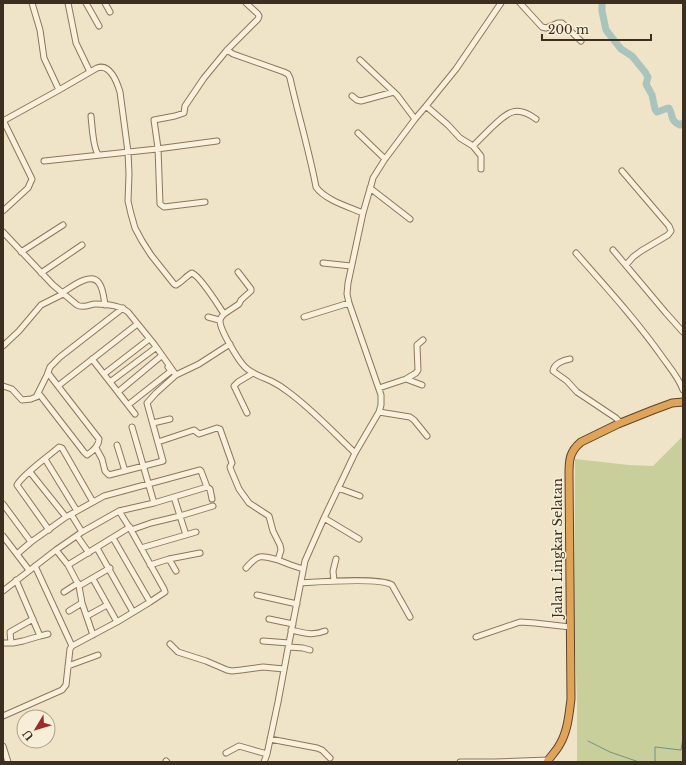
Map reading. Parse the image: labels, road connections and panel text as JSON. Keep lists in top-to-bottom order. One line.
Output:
{"streets":{"highway":["Jalan Lingkar Selatan"]},"scale_bar":"200 m","north":"bottom left"}
